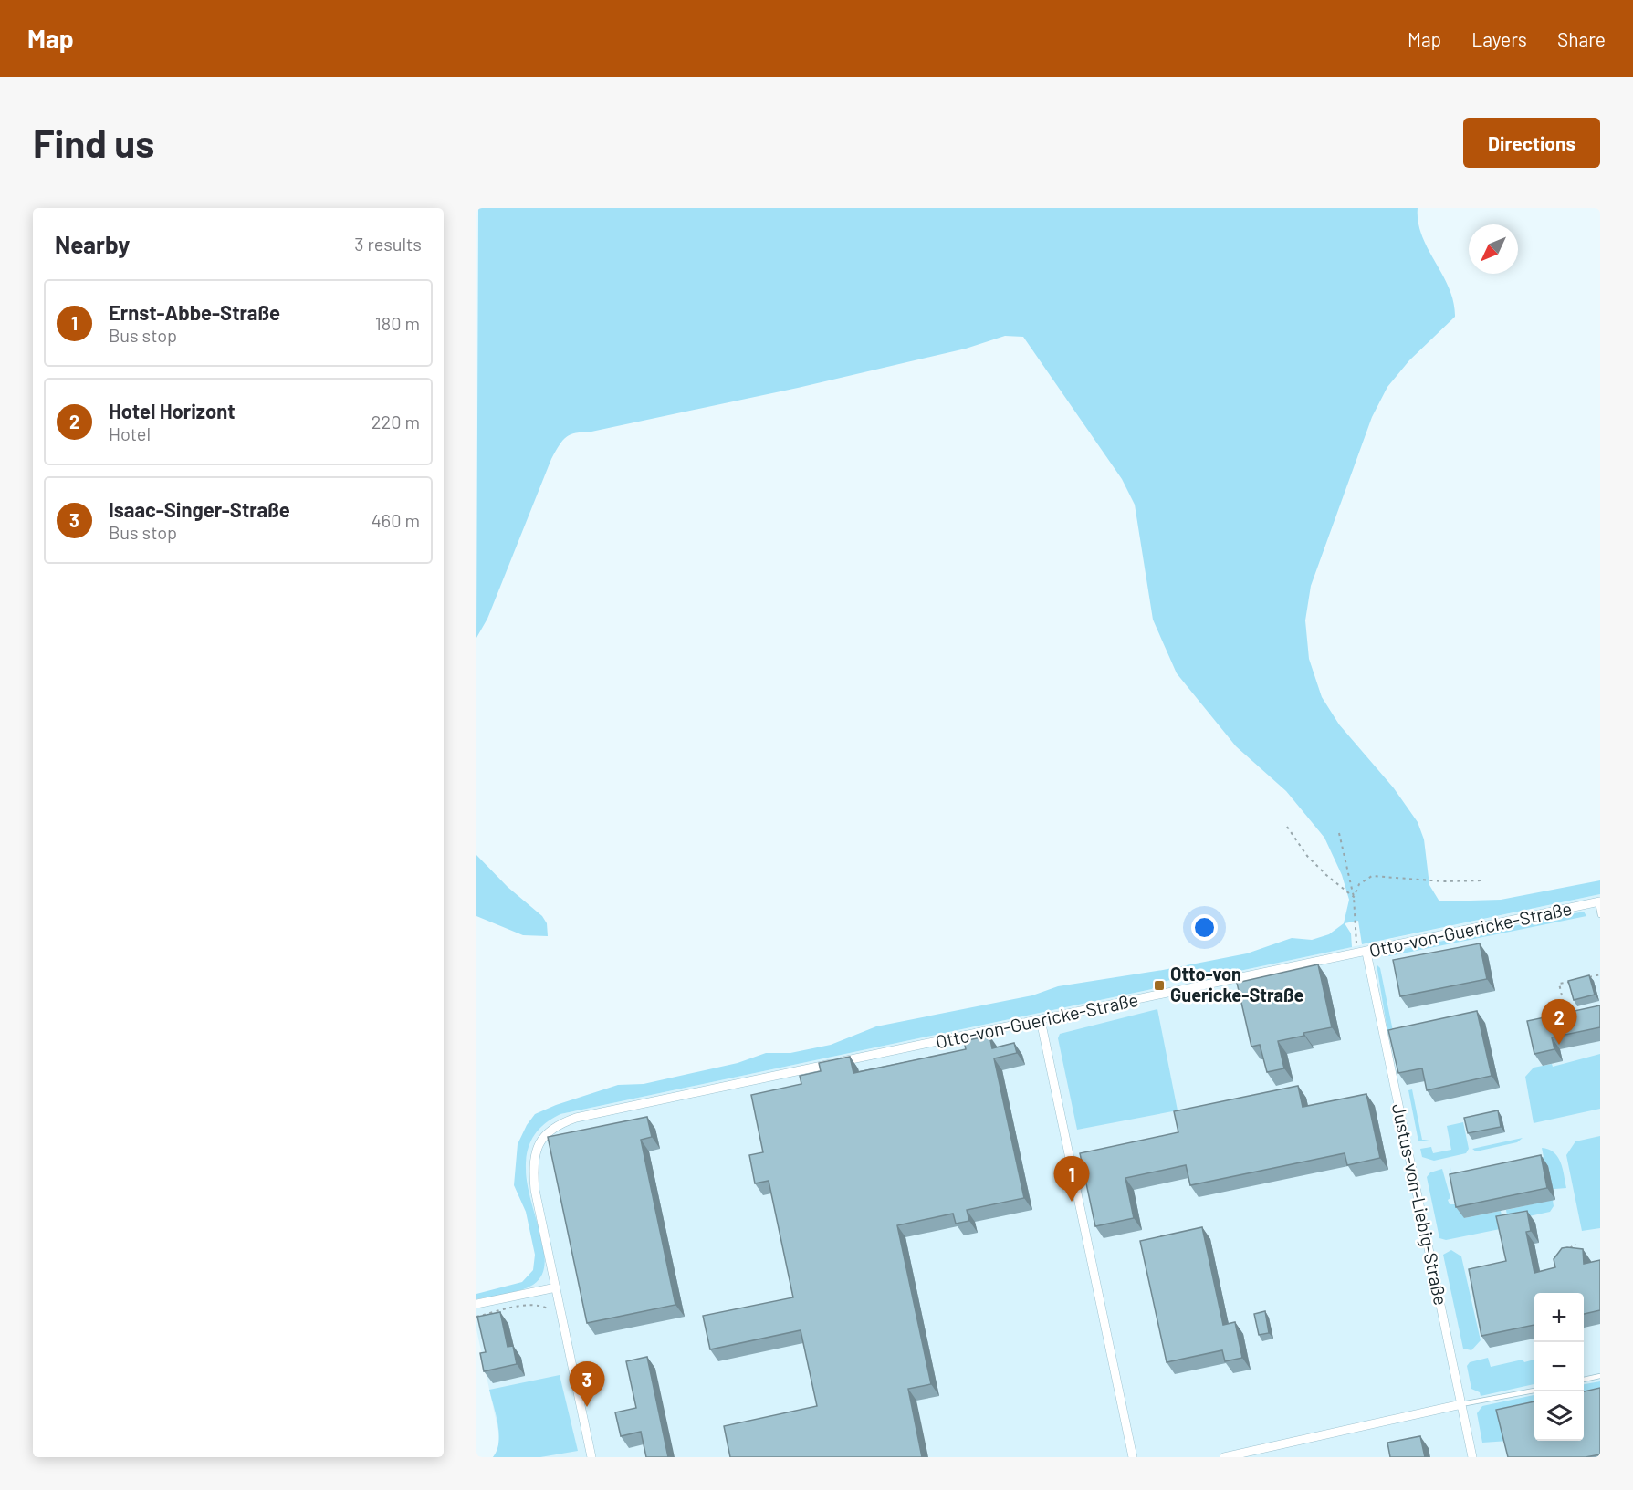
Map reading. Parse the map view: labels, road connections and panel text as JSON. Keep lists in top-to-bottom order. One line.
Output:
{"streets":{"street":["Otto-von-Guericke-Straße","Justus-von-Liebig-Straße"]},"crossings":[["Otto-von-Guericke-Straße","Justus-von-Liebig-Straße"]],"places":{"transit":["Otto-von Guericke-Straße"]},"north":"bottom left","page":{"header":"Map","nav":["Map","Layers","Share"],"buttons":"Directions","title":"Find us","heading":["Nearby","3 results"],"list":[{"mark":"1","name":"Ernst-Abbe-Straße","note":"Bus stop","value":"180 m"},{"mark":"2","name":"Hotel Horizont","note":"Hotel","value":"220 m"},{"mark":"3","name":"Isaac-Singer-Straße","note":"Bus stop","value":"460 m"}],"pins":["2","1","3"],"map_buttons":["+","−"]}}
